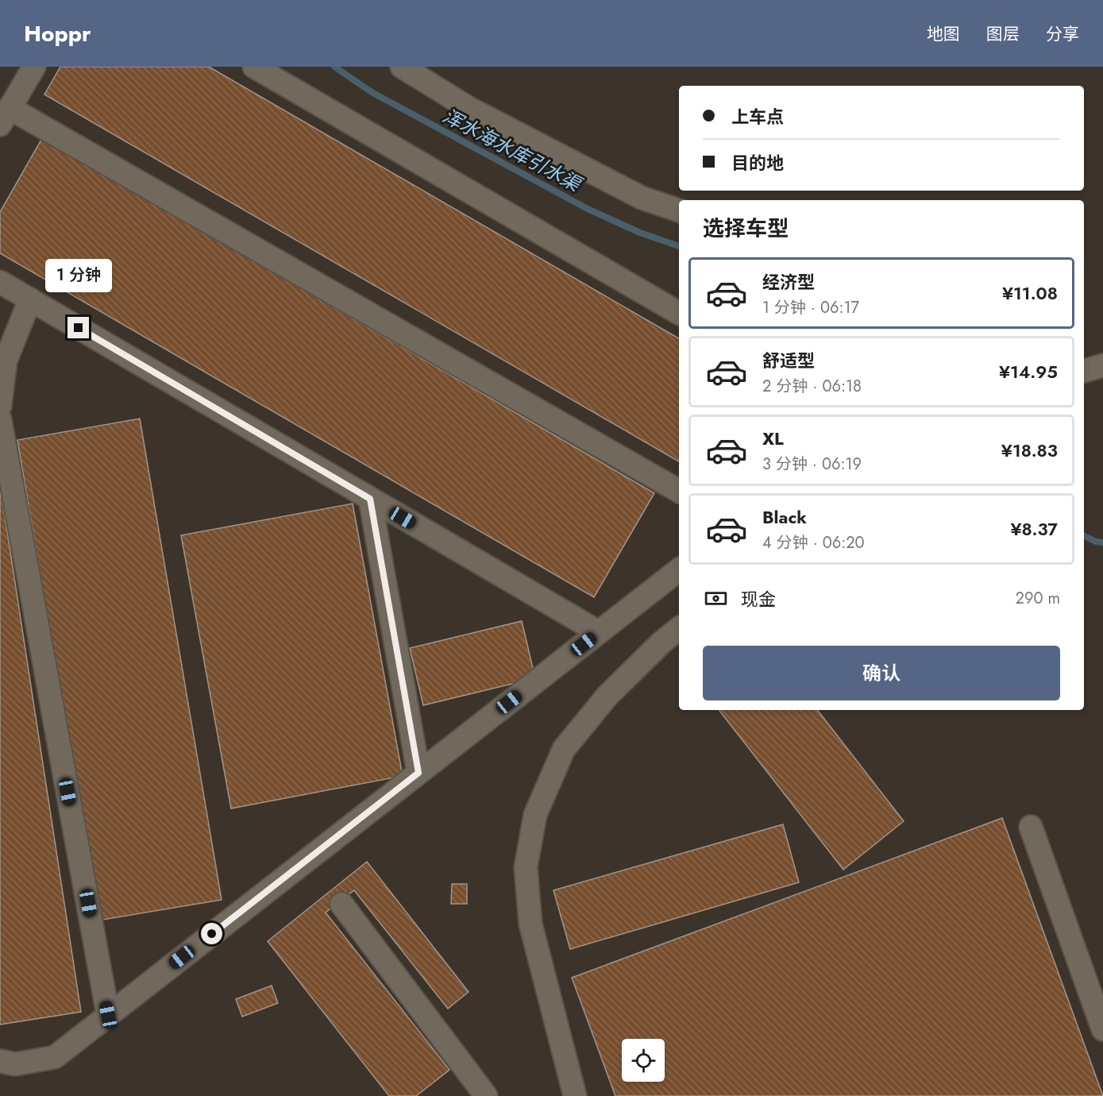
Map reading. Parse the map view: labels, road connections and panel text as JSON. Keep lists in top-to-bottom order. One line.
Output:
{"water":["浑水海水库引水渠"],"page":{"header":"Hoppr","nav":["地图","图层","分享"],"banner":["上车点","目的地"],"heading":"选择车型","list":[{"name":"经济型","note":"1 分钟 · 06:17","value":"¥11.08"},{"name":"舒适型","note":"2 分钟 · 06:18","value":"¥14.95"},{"name":"XL","note":"3 分钟 · 06:19","value":"¥18.83"},{"name":"Black","note":"4 分钟 · 06:20","value":"¥8.37"}],"bubble":"1 分钟","pay":["现金","290 m"],"buttons":"确认"}}
